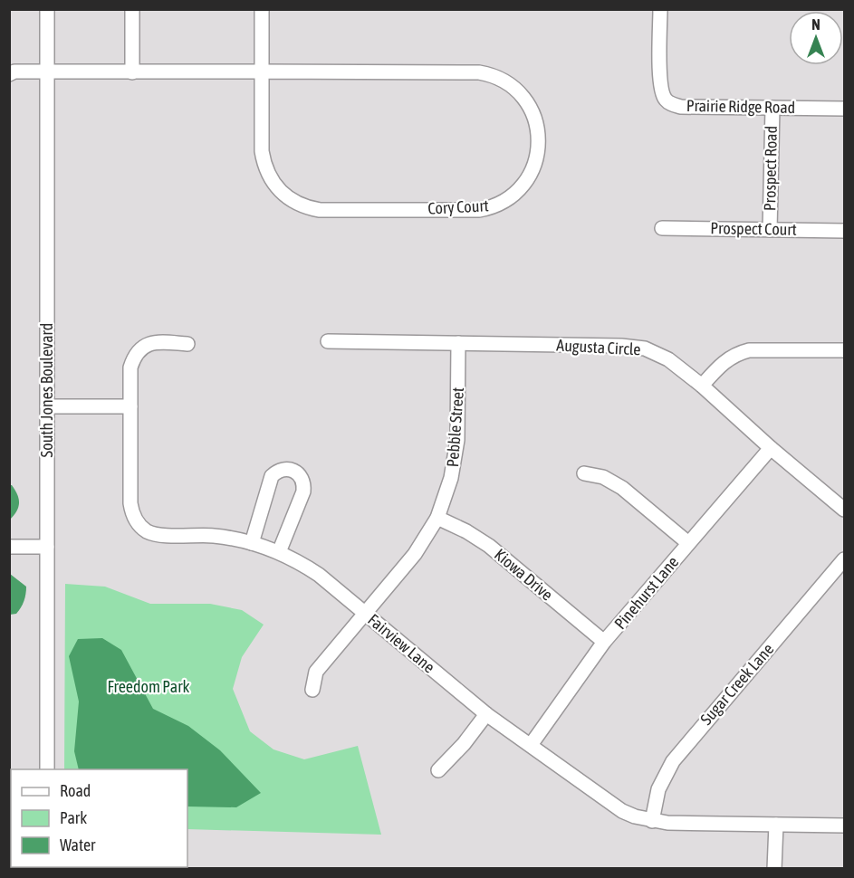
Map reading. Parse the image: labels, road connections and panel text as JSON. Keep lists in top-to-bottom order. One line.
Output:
{"streets":{"street":["Prairie Ridge Road","Prospect Road","Cory Court","Prospect Court","Augusta Circle","South Jones Boulevard","Pebble Street","Kiowa Drive","Pinehurst Lane","Fairview Lane","Sugar Creek Lane"]},"crossings":[["Prairie Ridge Road","Prospect Road"],["Prospect Road","Prospect Court"],["Cory Court","South Jones Boulevard"],["Augusta Circle","Pebble Street"],["Augusta Circle","Pinehurst Lane"],["Pebble Street","Kiowa Drive"],["Pebble Street","Fairview Lane"],["Kiowa Drive","Pinehurst Lane"],["Pinehurst Lane","Fairview Lane"],["Fairview Lane","Sugar Creek Lane"]],"parks":["Freedom Park"],"legend":["Road","Park","Water"],"north":"top"}
